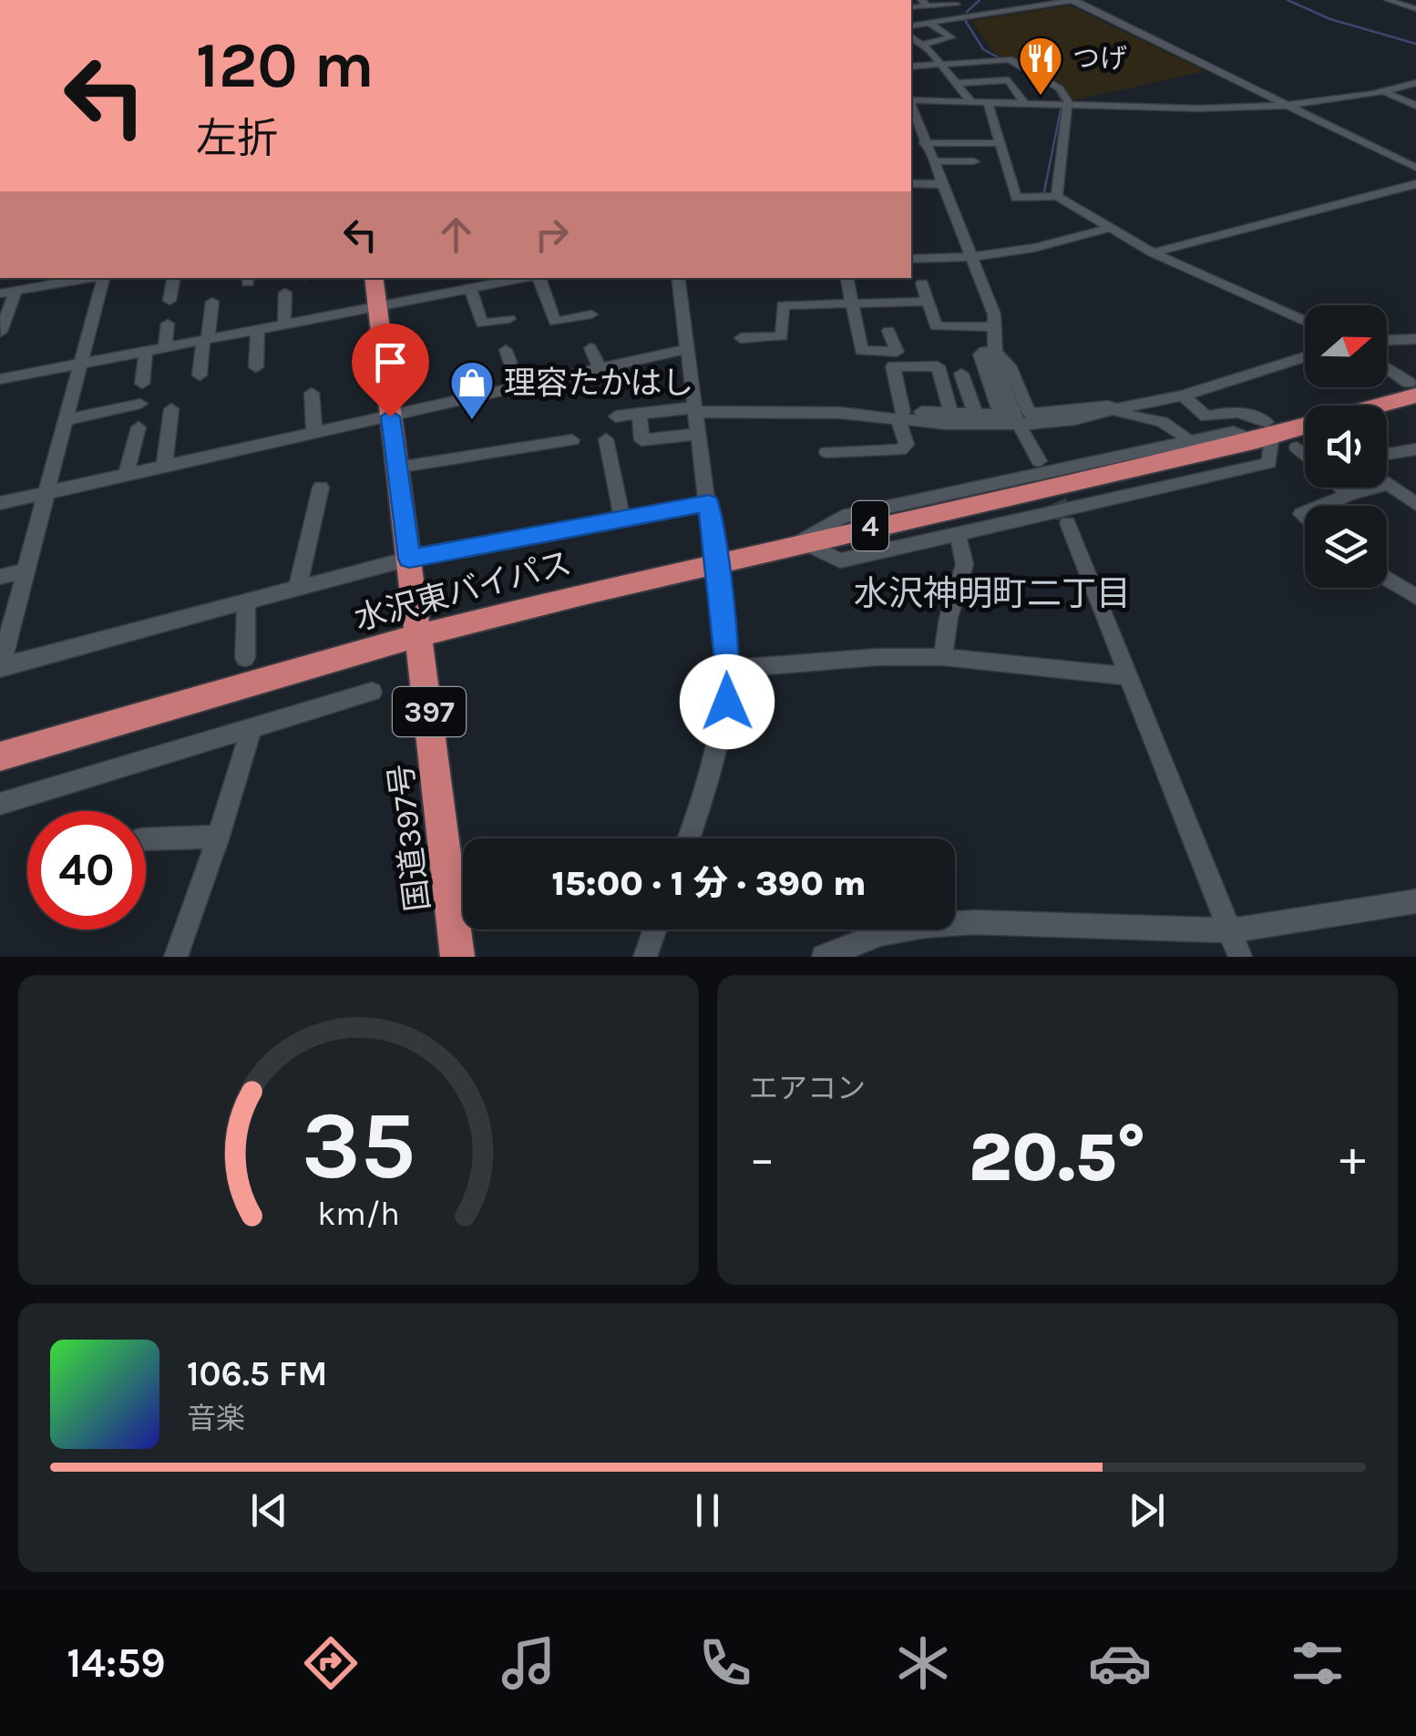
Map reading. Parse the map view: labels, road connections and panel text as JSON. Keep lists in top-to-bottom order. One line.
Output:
{"streets":{"highway":["4","水沢東バイパス","397","国道397号"]},"crossings":[["水沢東バイパス","国道397号"]],"districts":["水沢神明町二丁目"],"places":{"restaurant":["つげ"],"shop":["理容たかはし"]},"north":"right","page":{"turn":["120 m","左折"],"limit":"40","trip":"15:00 · 1 分 · 390 m","tile":"エアコン","heat":["−","20.5°","+"],"song":["106.5 FM","音楽"],"tabs":"14:59","gauge":["35","km/h"]}}
